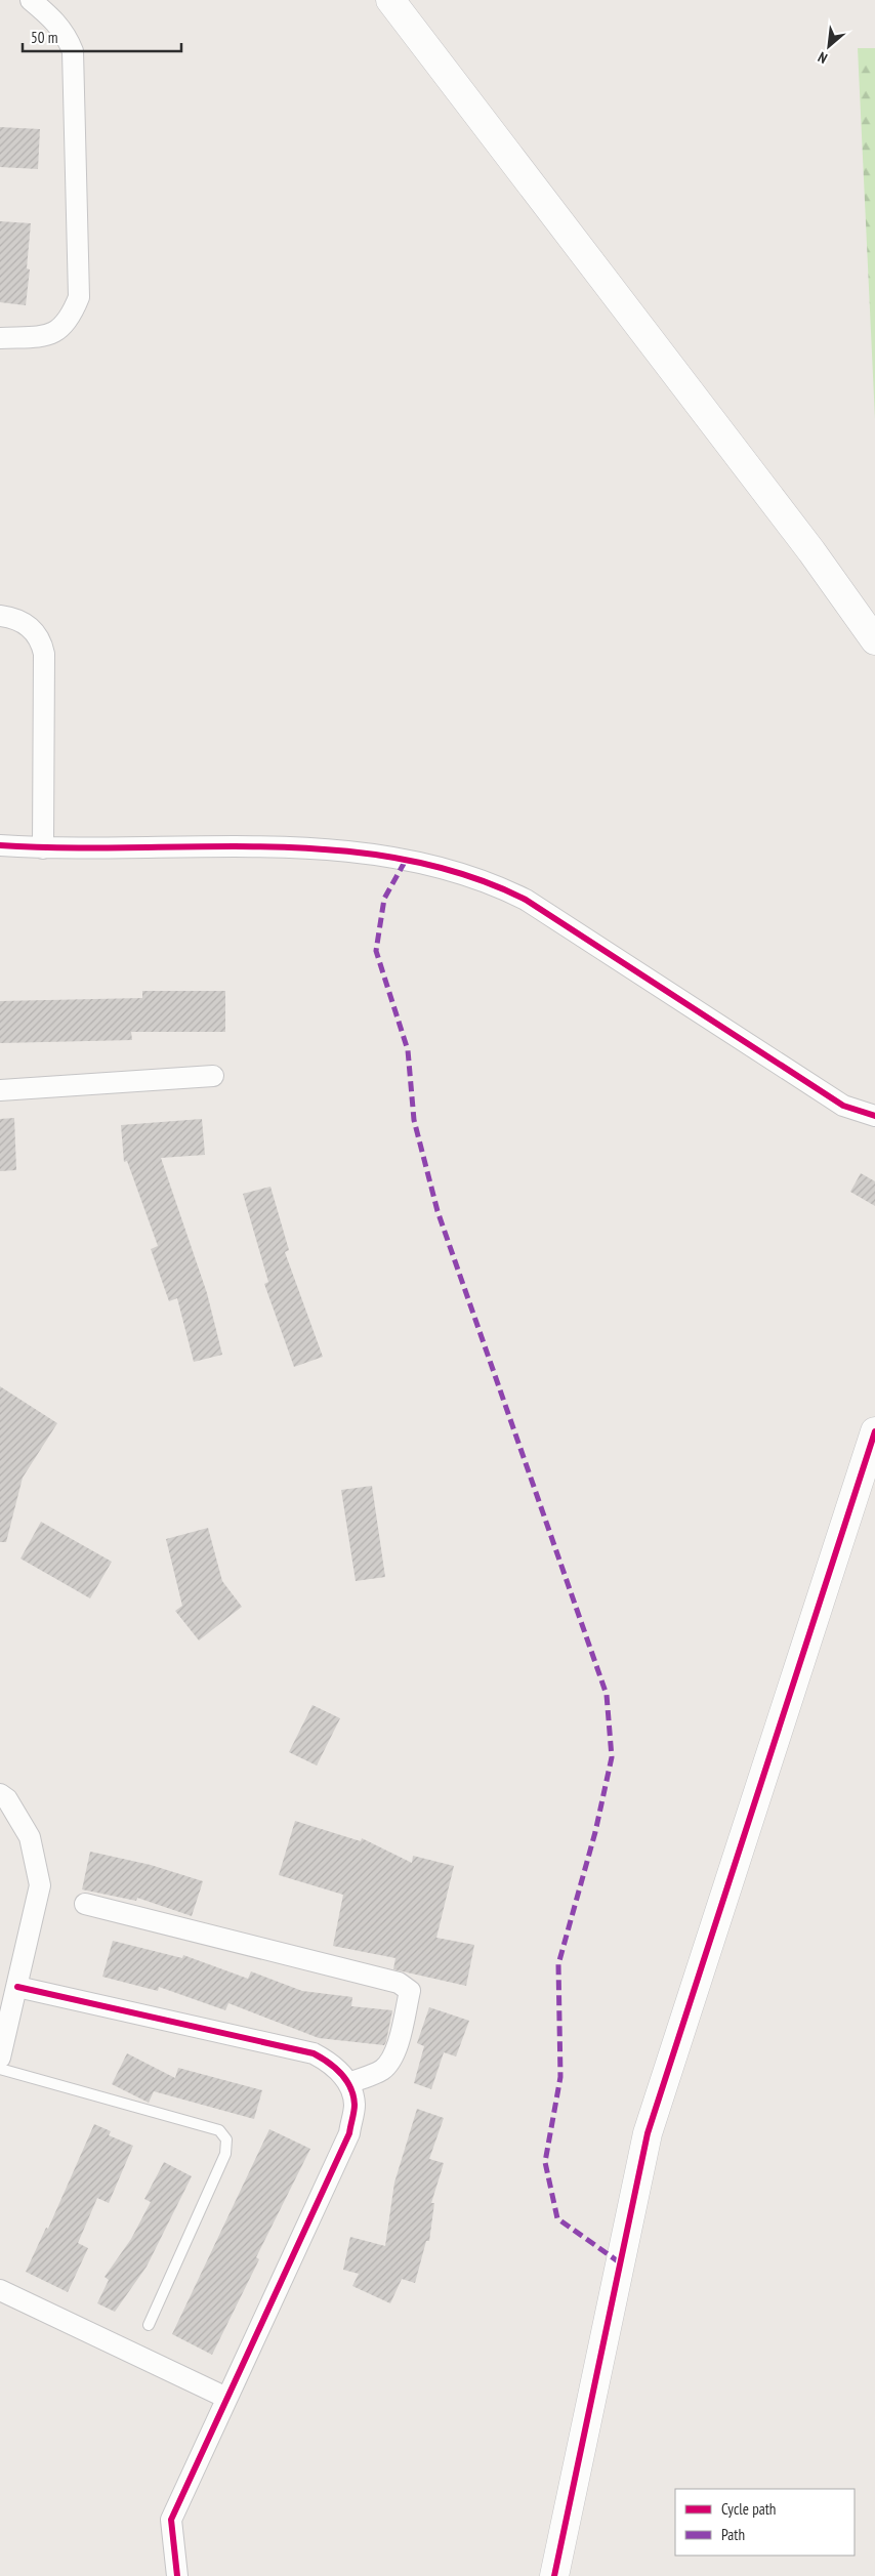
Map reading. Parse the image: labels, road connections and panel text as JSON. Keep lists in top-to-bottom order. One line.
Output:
{"legend":["Cycle path","Path"],"scale_bar":"50 m","north":"bottom left"}
